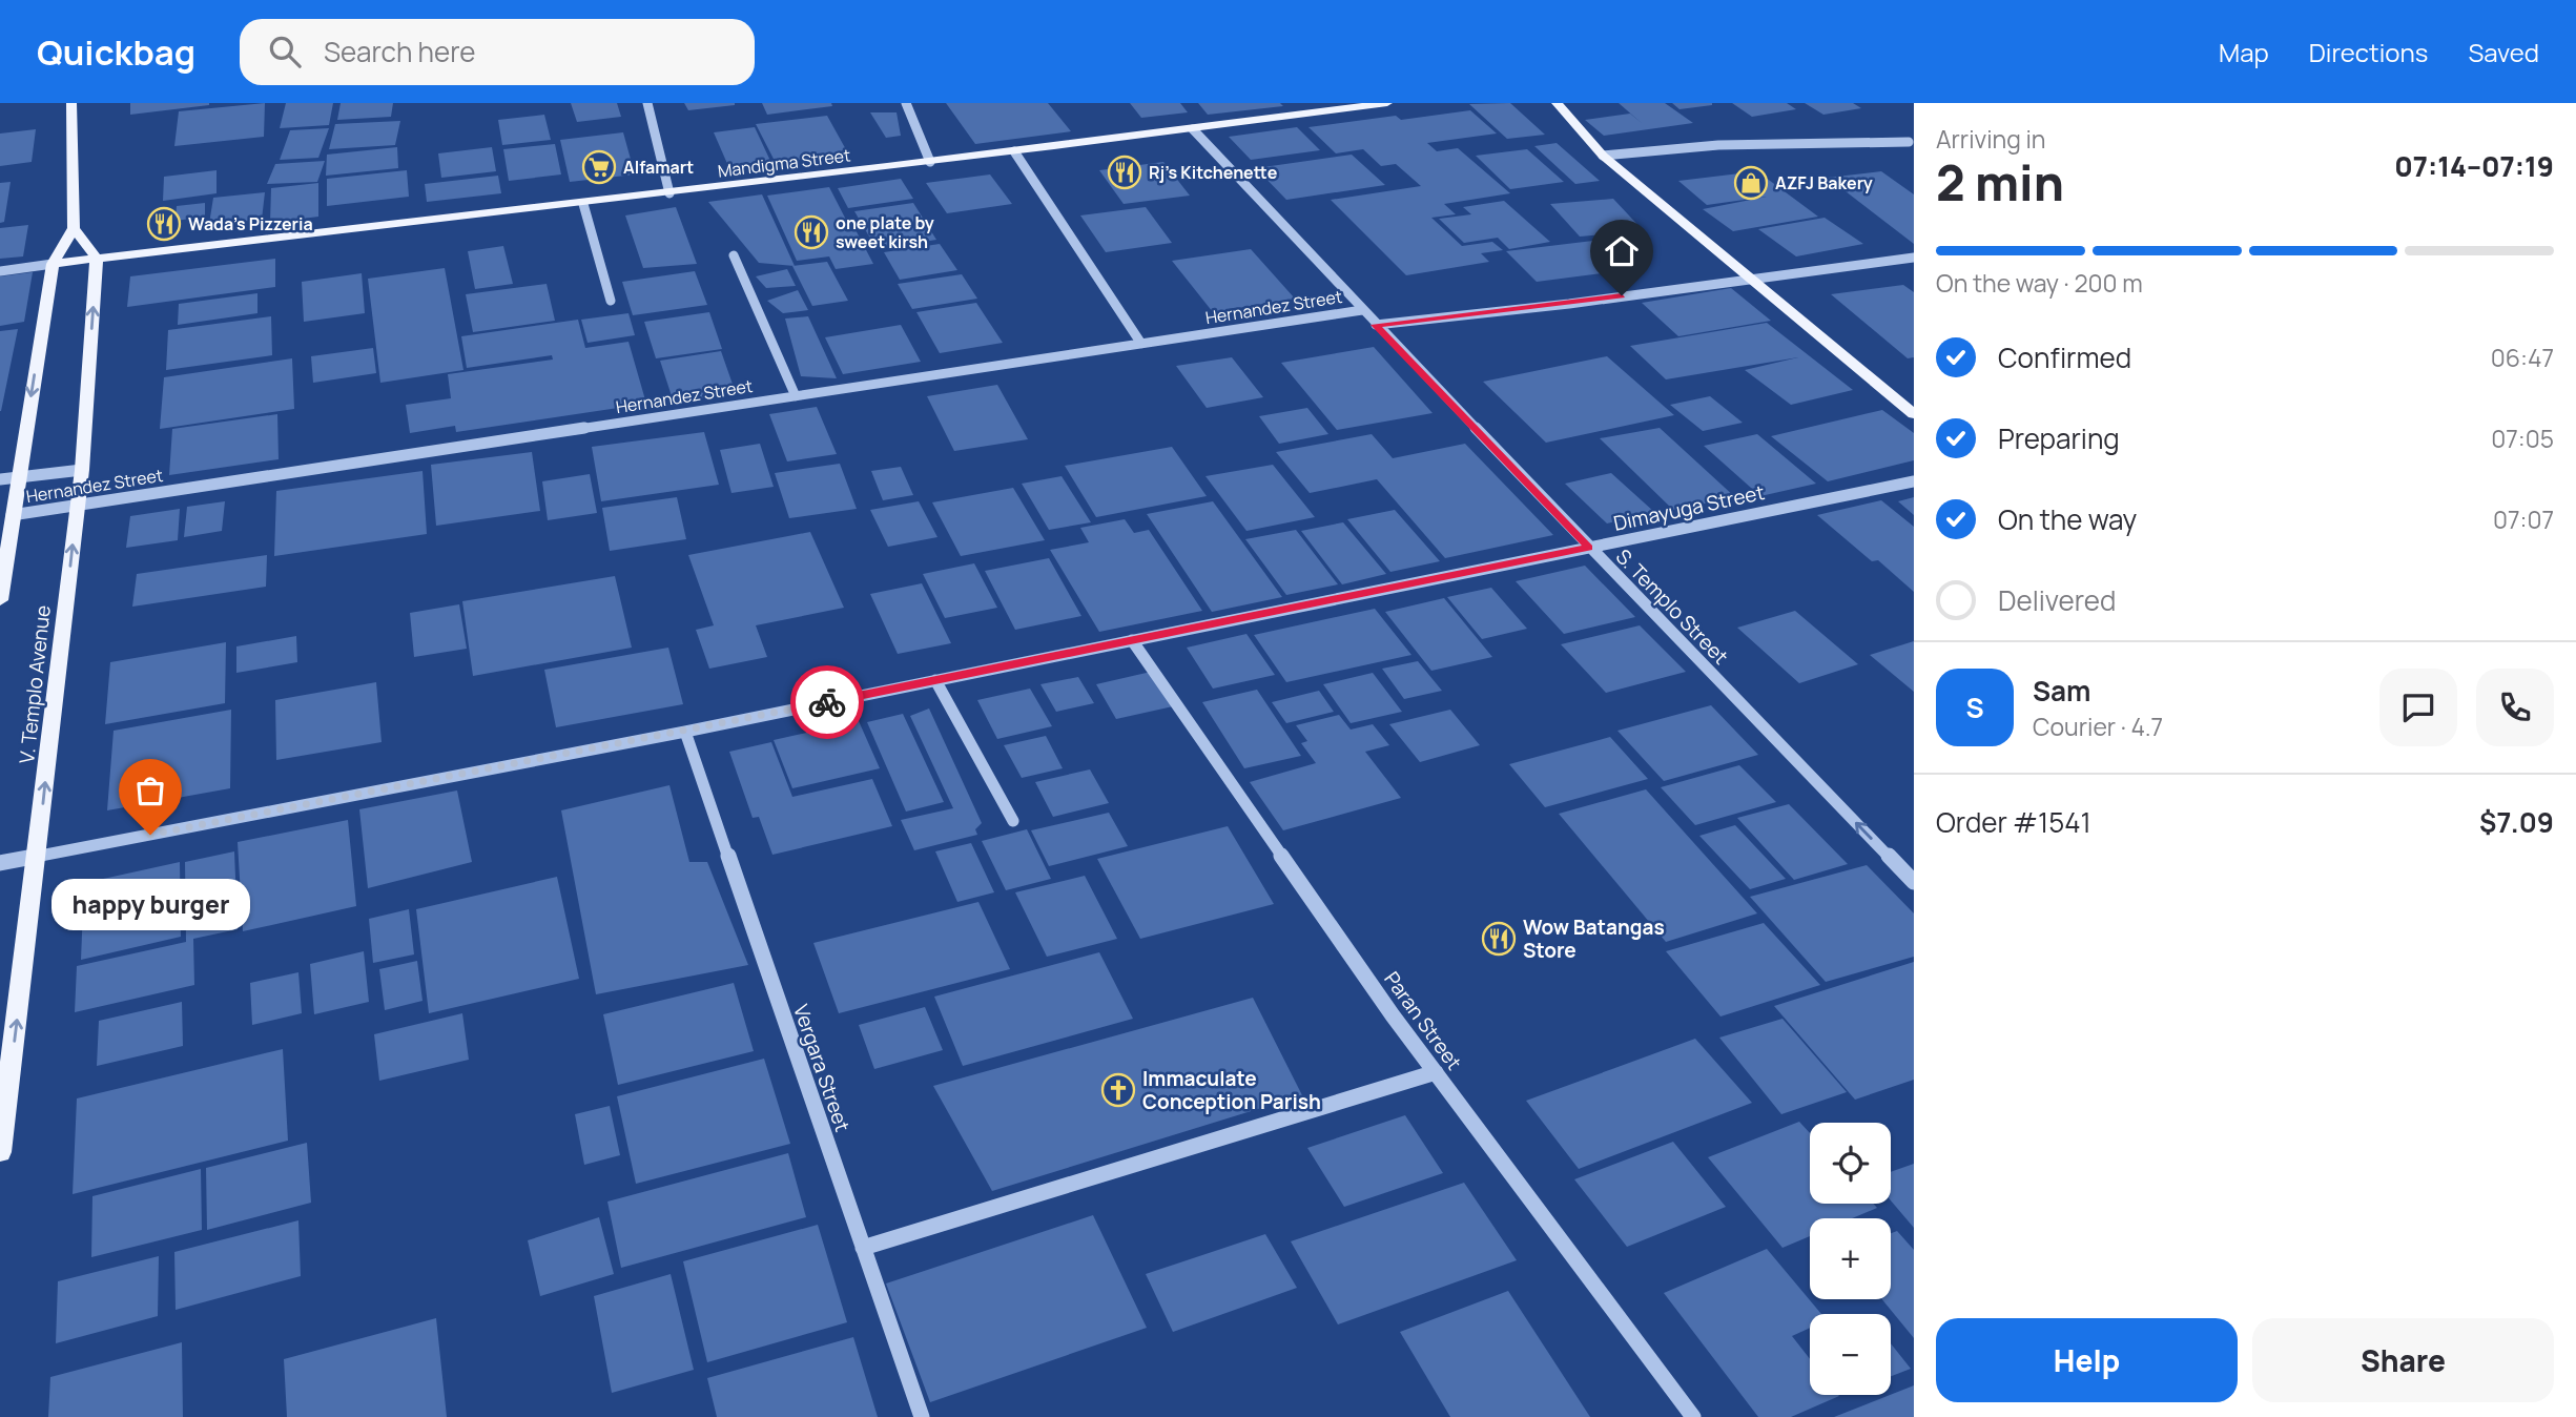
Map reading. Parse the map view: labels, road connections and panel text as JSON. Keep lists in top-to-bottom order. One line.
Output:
{"streets":{"main road":["Mandigma Street","V. Templo Avenue"],"street":["Hernandez Street","Dimayuga Street","S. Templo Street","Paran Street","Vergara Street"]},"crossings":[["Mandigma Street","S. Templo Street"],["Mandigma Street","V. Templo Avenue"],["Hernandez Street","S. Templo Street"],["Hernandez Street","V. Templo Avenue"],["Dimayuga Street","S. Templo Street"],["Dimayuga Street","V. Templo Avenue"],["Dimayuga Street","Paran Street"],["Dimayuga Street","Vergara Street"]],"one_way":["S. Templo Street"],"places":{"supermarket":["Alfamart"],"restaurant":["Rj's Kitchenette","Wada's Pizzeria","one plate by sweet kirsh","Wow Batangas Store"],"shop":["AZFJ Bakery"],"other":["happy burger"],"church":["Immaculate Conception Parish"]},"page":{"header":"Quickbag","search":"Search here","nav":["Map","Directions","Saved"],"heading":["2 min","Arriving in","07:14–07:19"],"panel":["Sam","Courier · 4.7","Order #1541","$7.09"],"bar":"On the way · 200 m","list":[["Confirmed","06:47"],["Preparing","07:05"],["On the way","07:07"],"Delivered"],"round":"S","bubble":"happy burger","map_buttons":["+","−"],"buttons":["Help","Share"]}}
